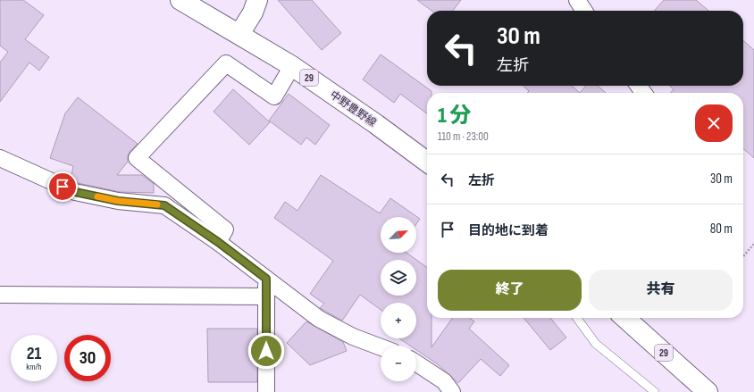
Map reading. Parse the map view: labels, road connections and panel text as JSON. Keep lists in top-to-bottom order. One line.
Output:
{"streets":{"main road":["29","中野豊野線"]},"north":"top right","page":{"turn":["30 m","左折"],"heading":["1 分","110 m · 23:00"],"list":[{"name":"左折","value":"30 m"},{"name":"目的地に到着","value":"80 m"}],"map_buttons":["+","−"],"buttons":["終了","共有"],"speed":"21 km/h","limit":"30"}}
